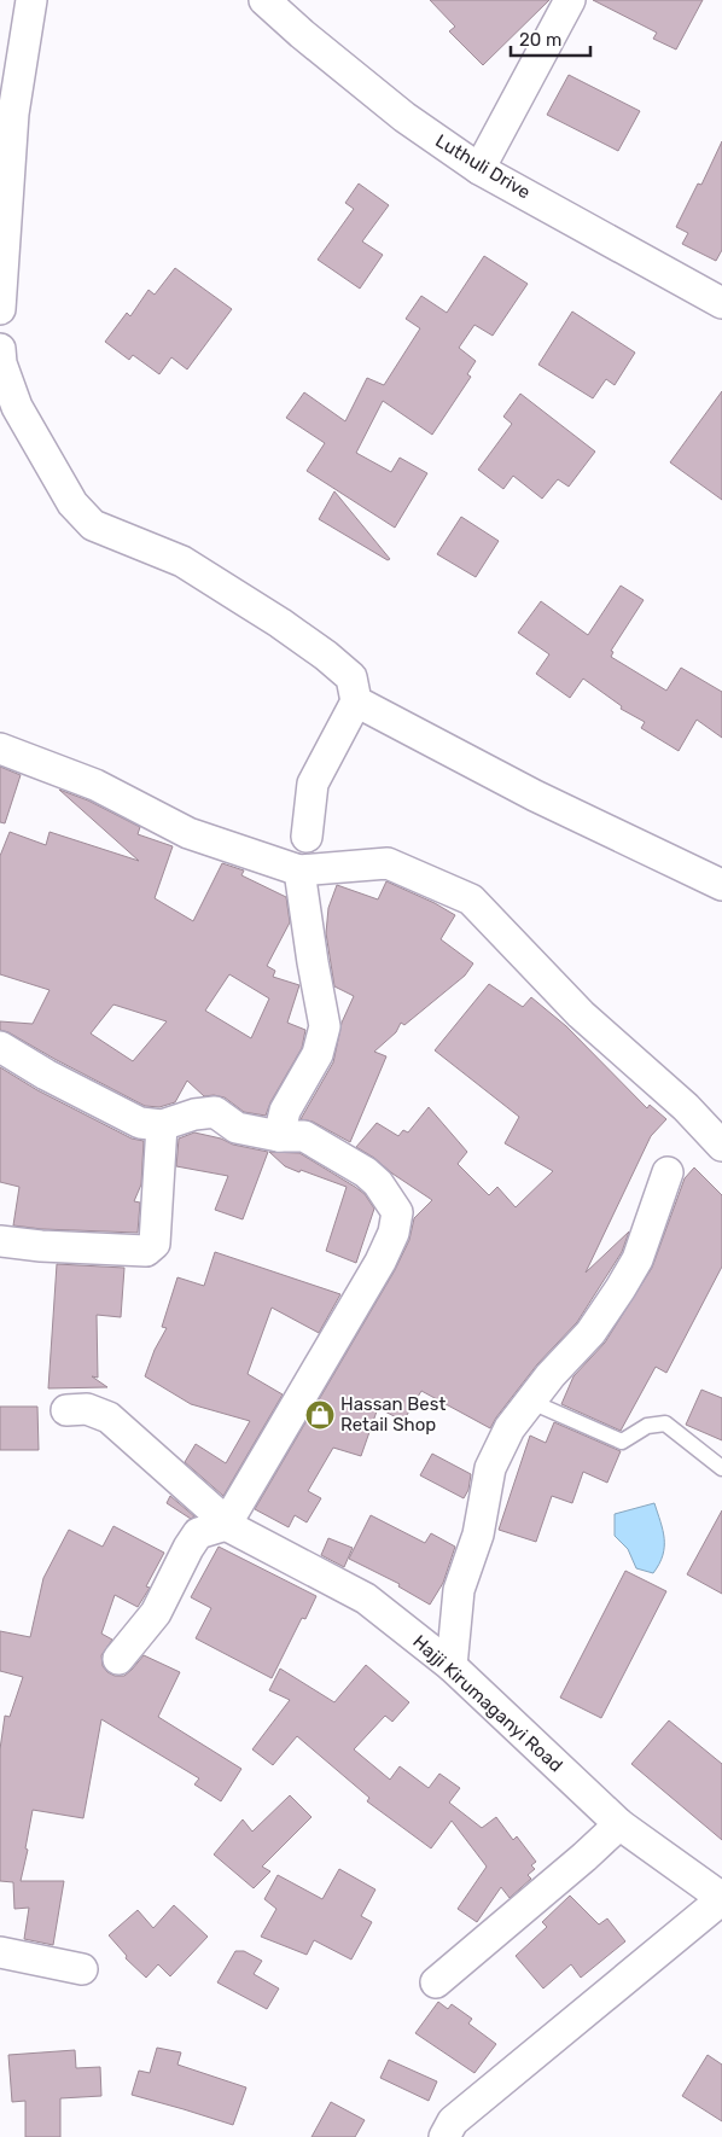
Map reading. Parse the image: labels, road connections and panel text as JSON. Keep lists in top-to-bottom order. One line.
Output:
{"streets":{"street":["Luthuli Drive","Hajji Kirumaganyi Road"]},"places":{"shop":["Hassan Best Retail Shop"]},"scale_bar":"20 m"}
